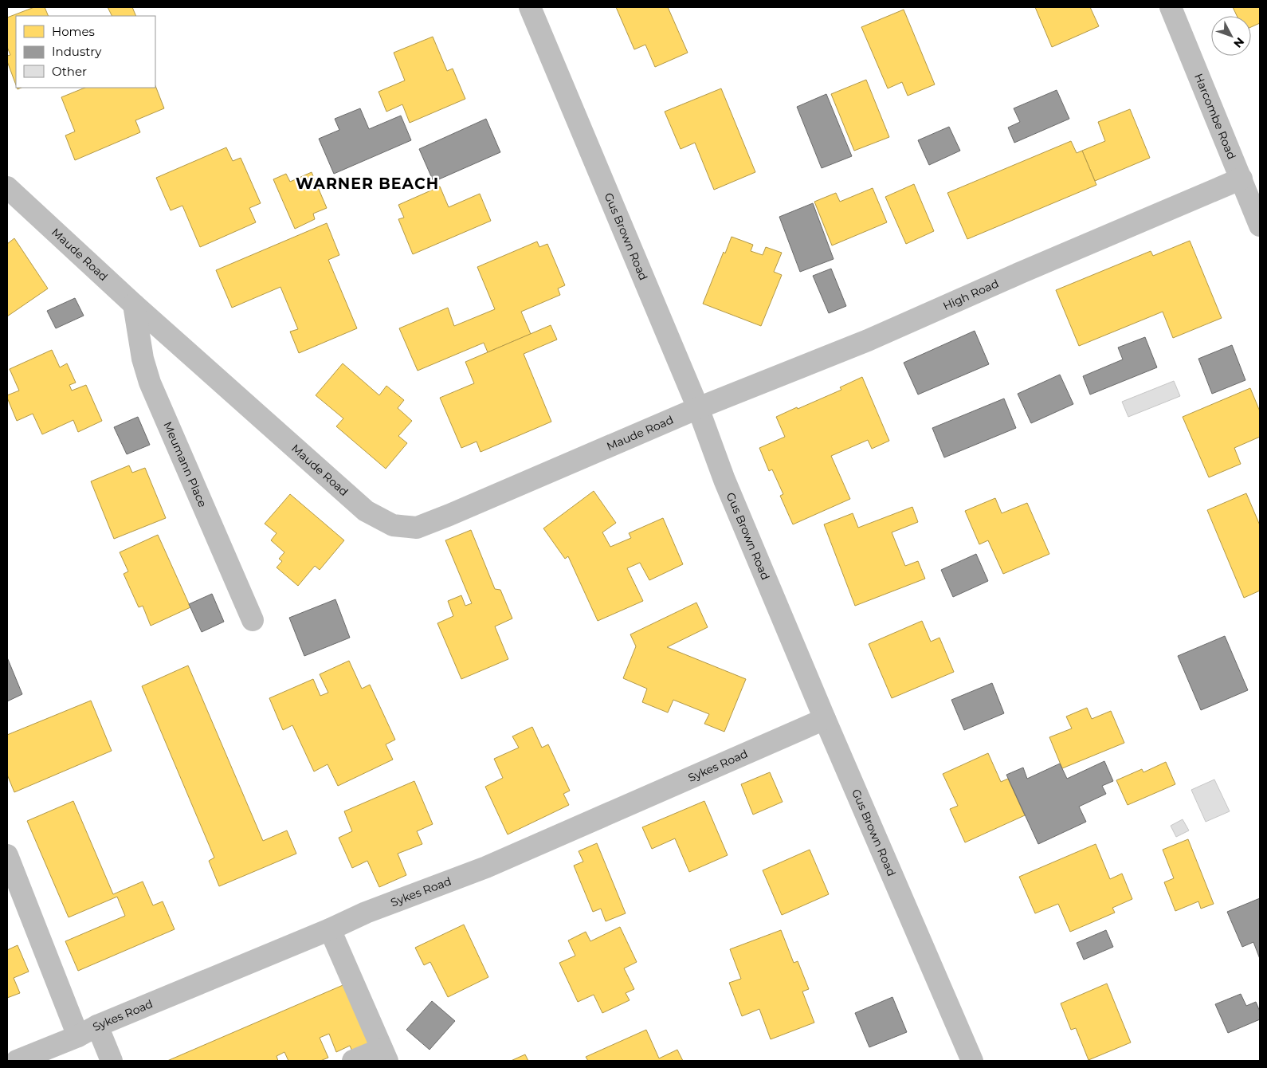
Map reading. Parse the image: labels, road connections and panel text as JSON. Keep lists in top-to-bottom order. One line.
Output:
{"streets":{"street":["Harcombe Road","Gus Brown Road","Maude Road","High Road","Meumann Place","Sykes Road"]},"crossings":[["Harcombe Road","High Road"],["Gus Brown Road","Maude Road"],["Gus Brown Road","High Road"],["Gus Brown Road","Sykes Road"],["Maude Road","High Road"],["Maude Road","Meumann Place"]],"districts":["WARNER BEACH"],"legend":["Homes","Industry","Other"],"north":"bottom right"}
